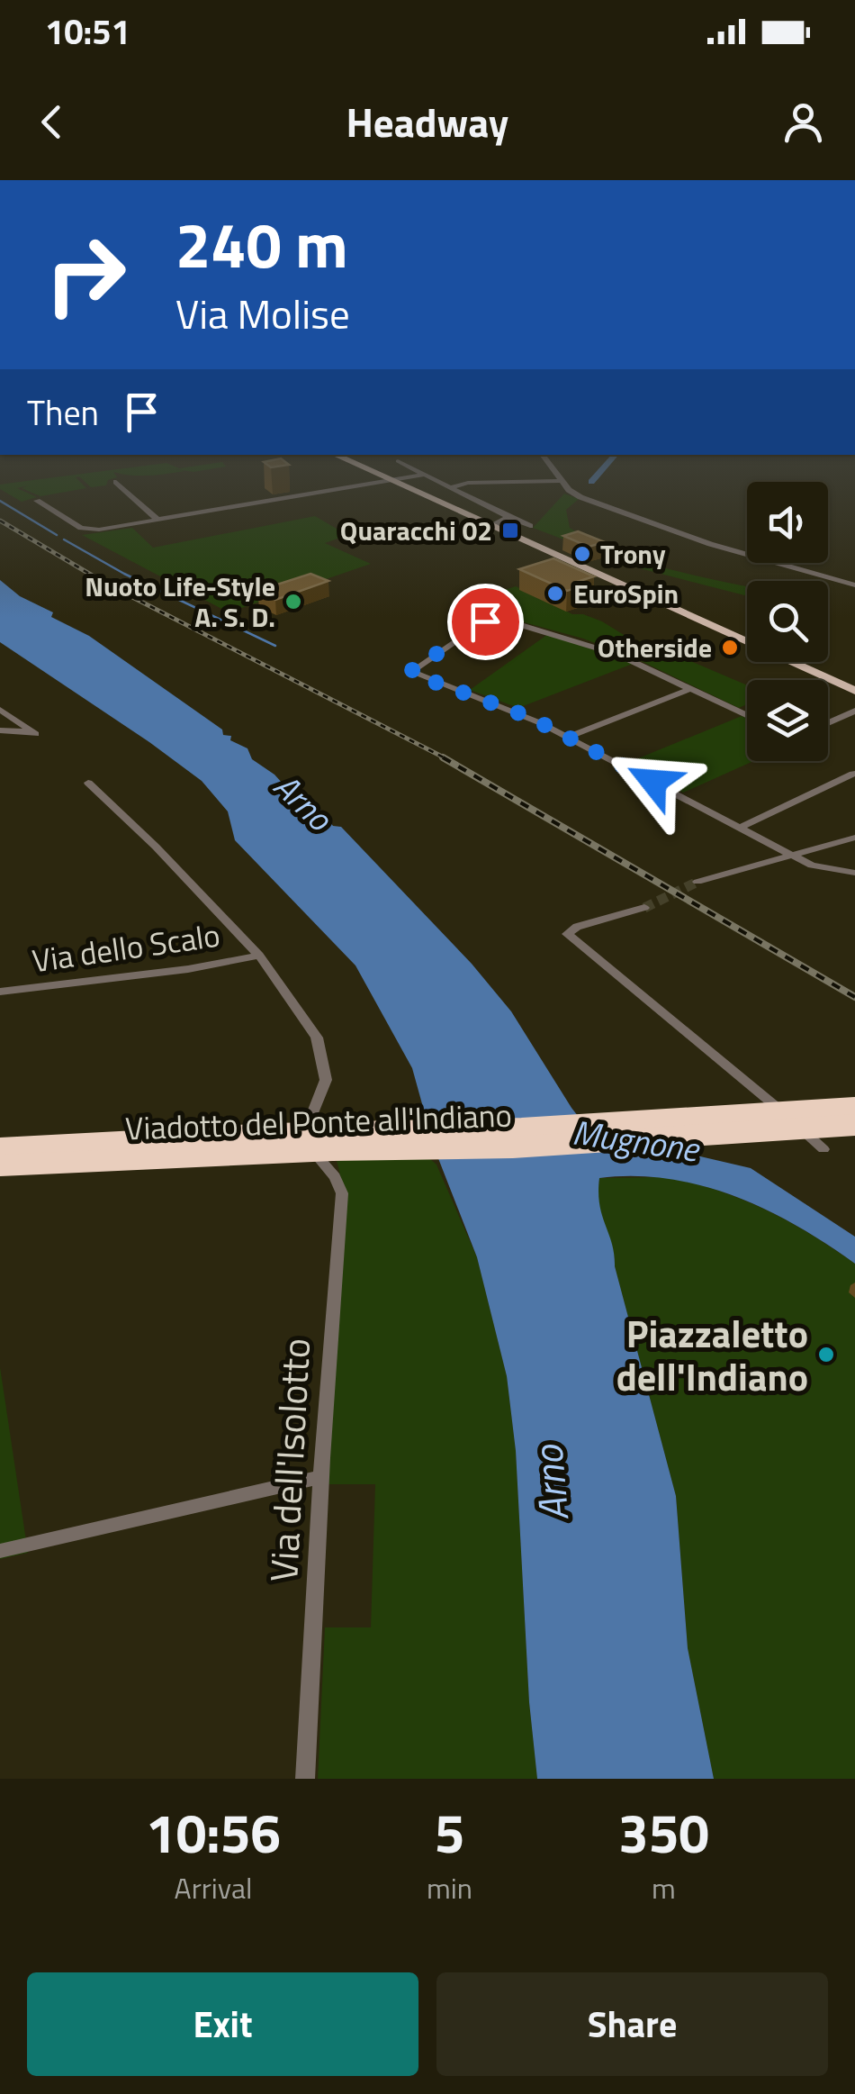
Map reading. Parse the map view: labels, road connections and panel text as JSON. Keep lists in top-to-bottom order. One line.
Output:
{"streets":{"highway":["Viadotto del Ponte all'Indiano"],"street":["Via dello Scalo","Via dell'Isolotto"]},"water":["Arno","Mugnone"],"places":{"transit":["Quaracchi 02"],"other":["Trony","EuroSpin","Nuoto Life-Style A. S. D.","Otherside","Piazzaletto dell'Indiano"]},"page":{"status":"10:51","header":"Headway","turn":["240 m","Via Molise"],"then":"Then","eta":["10:56","Arrival","5","min","350","m"],"buttons":["Exit","Share"]}}
